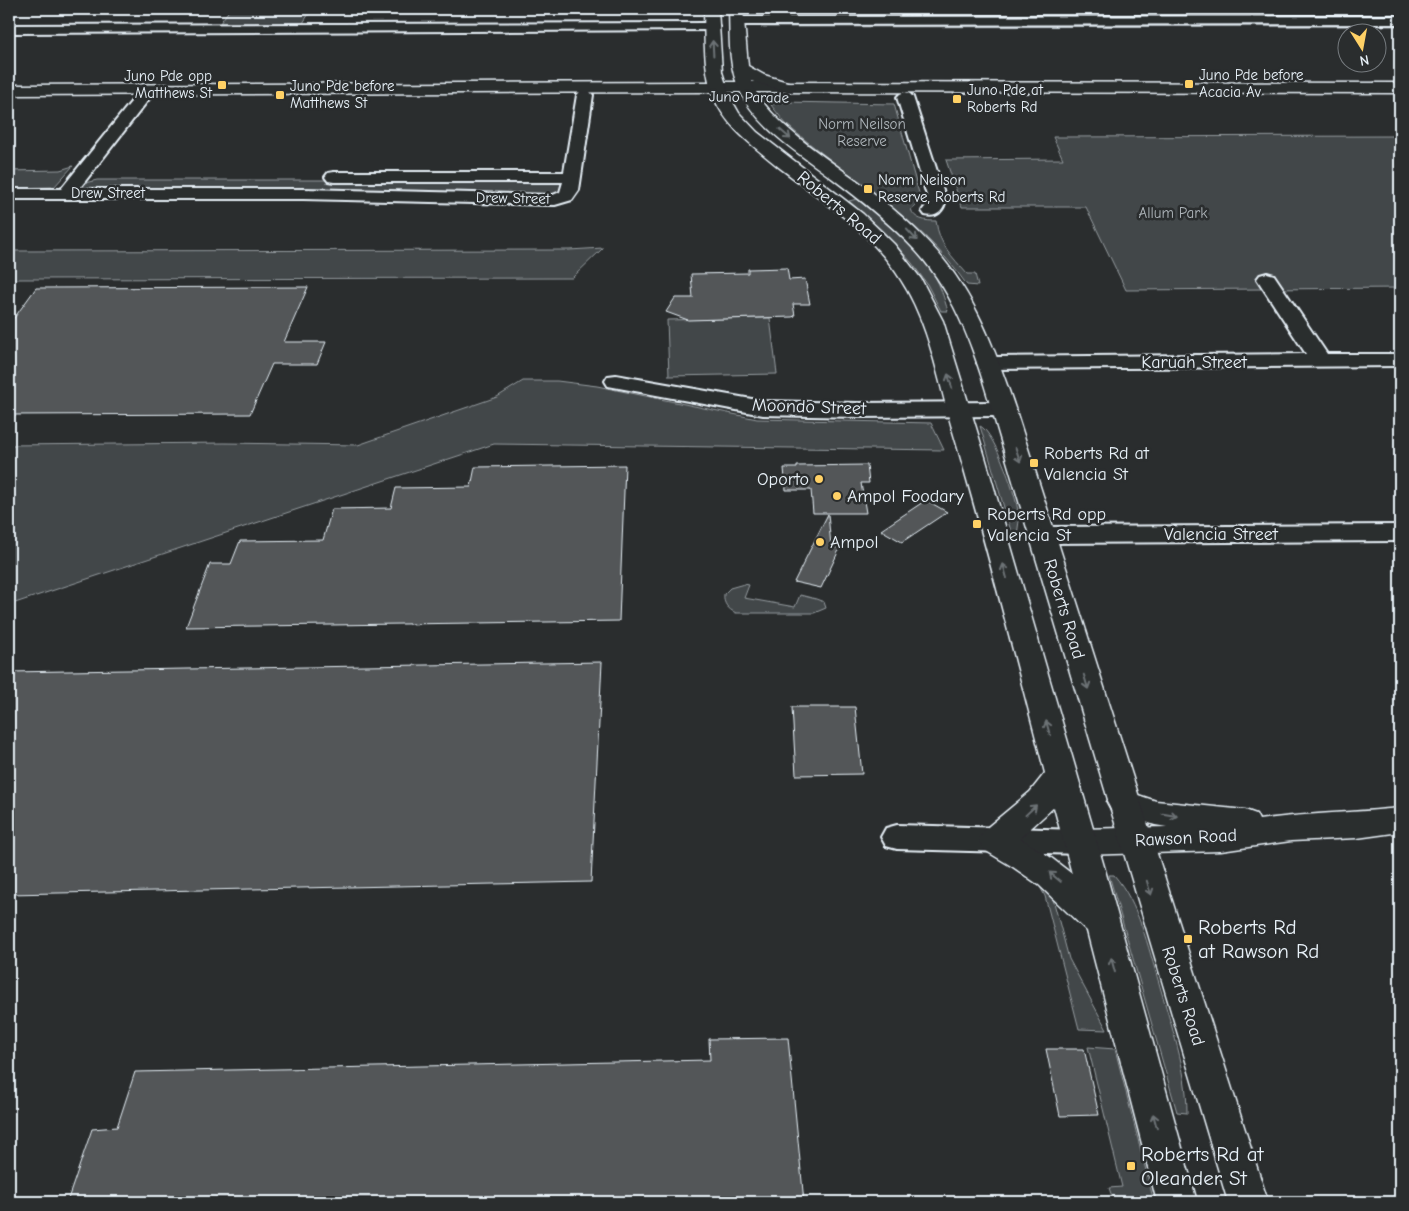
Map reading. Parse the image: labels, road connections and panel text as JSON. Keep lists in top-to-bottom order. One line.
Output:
{"streets":{"main road":["Juno Parade","Roberts Road","Rawson Road"],"street":["Drew Street","Karuah Street","Moondo Street","Valencia Street"]},"crossings":[["Juno Parade","Roberts Road"],["Roberts Road","Karuah Street"],["Roberts Road","Moondo Street"],["Roberts Road","Valencia Street"],["Roberts Road","Rawson Road"]],"parks":["Norm Neilson Reserve","Allum Park"],"places":{"transit":["Juno Pde before Acacia Av","Juno Pde opp Matthews St","Juno Pde before Matthews St","Juno Pde at Roberts Rd","Norm Neilson Reserve, Roberts Rd","Roberts Rd at Valencia St","Roberts Rd opp Valencia St","Roberts Rd at Rawson Rd","Roberts Rd at Oleander St"],"other":["Oporto","Ampol Foodary","Ampol"]},"north":"bottom"}
